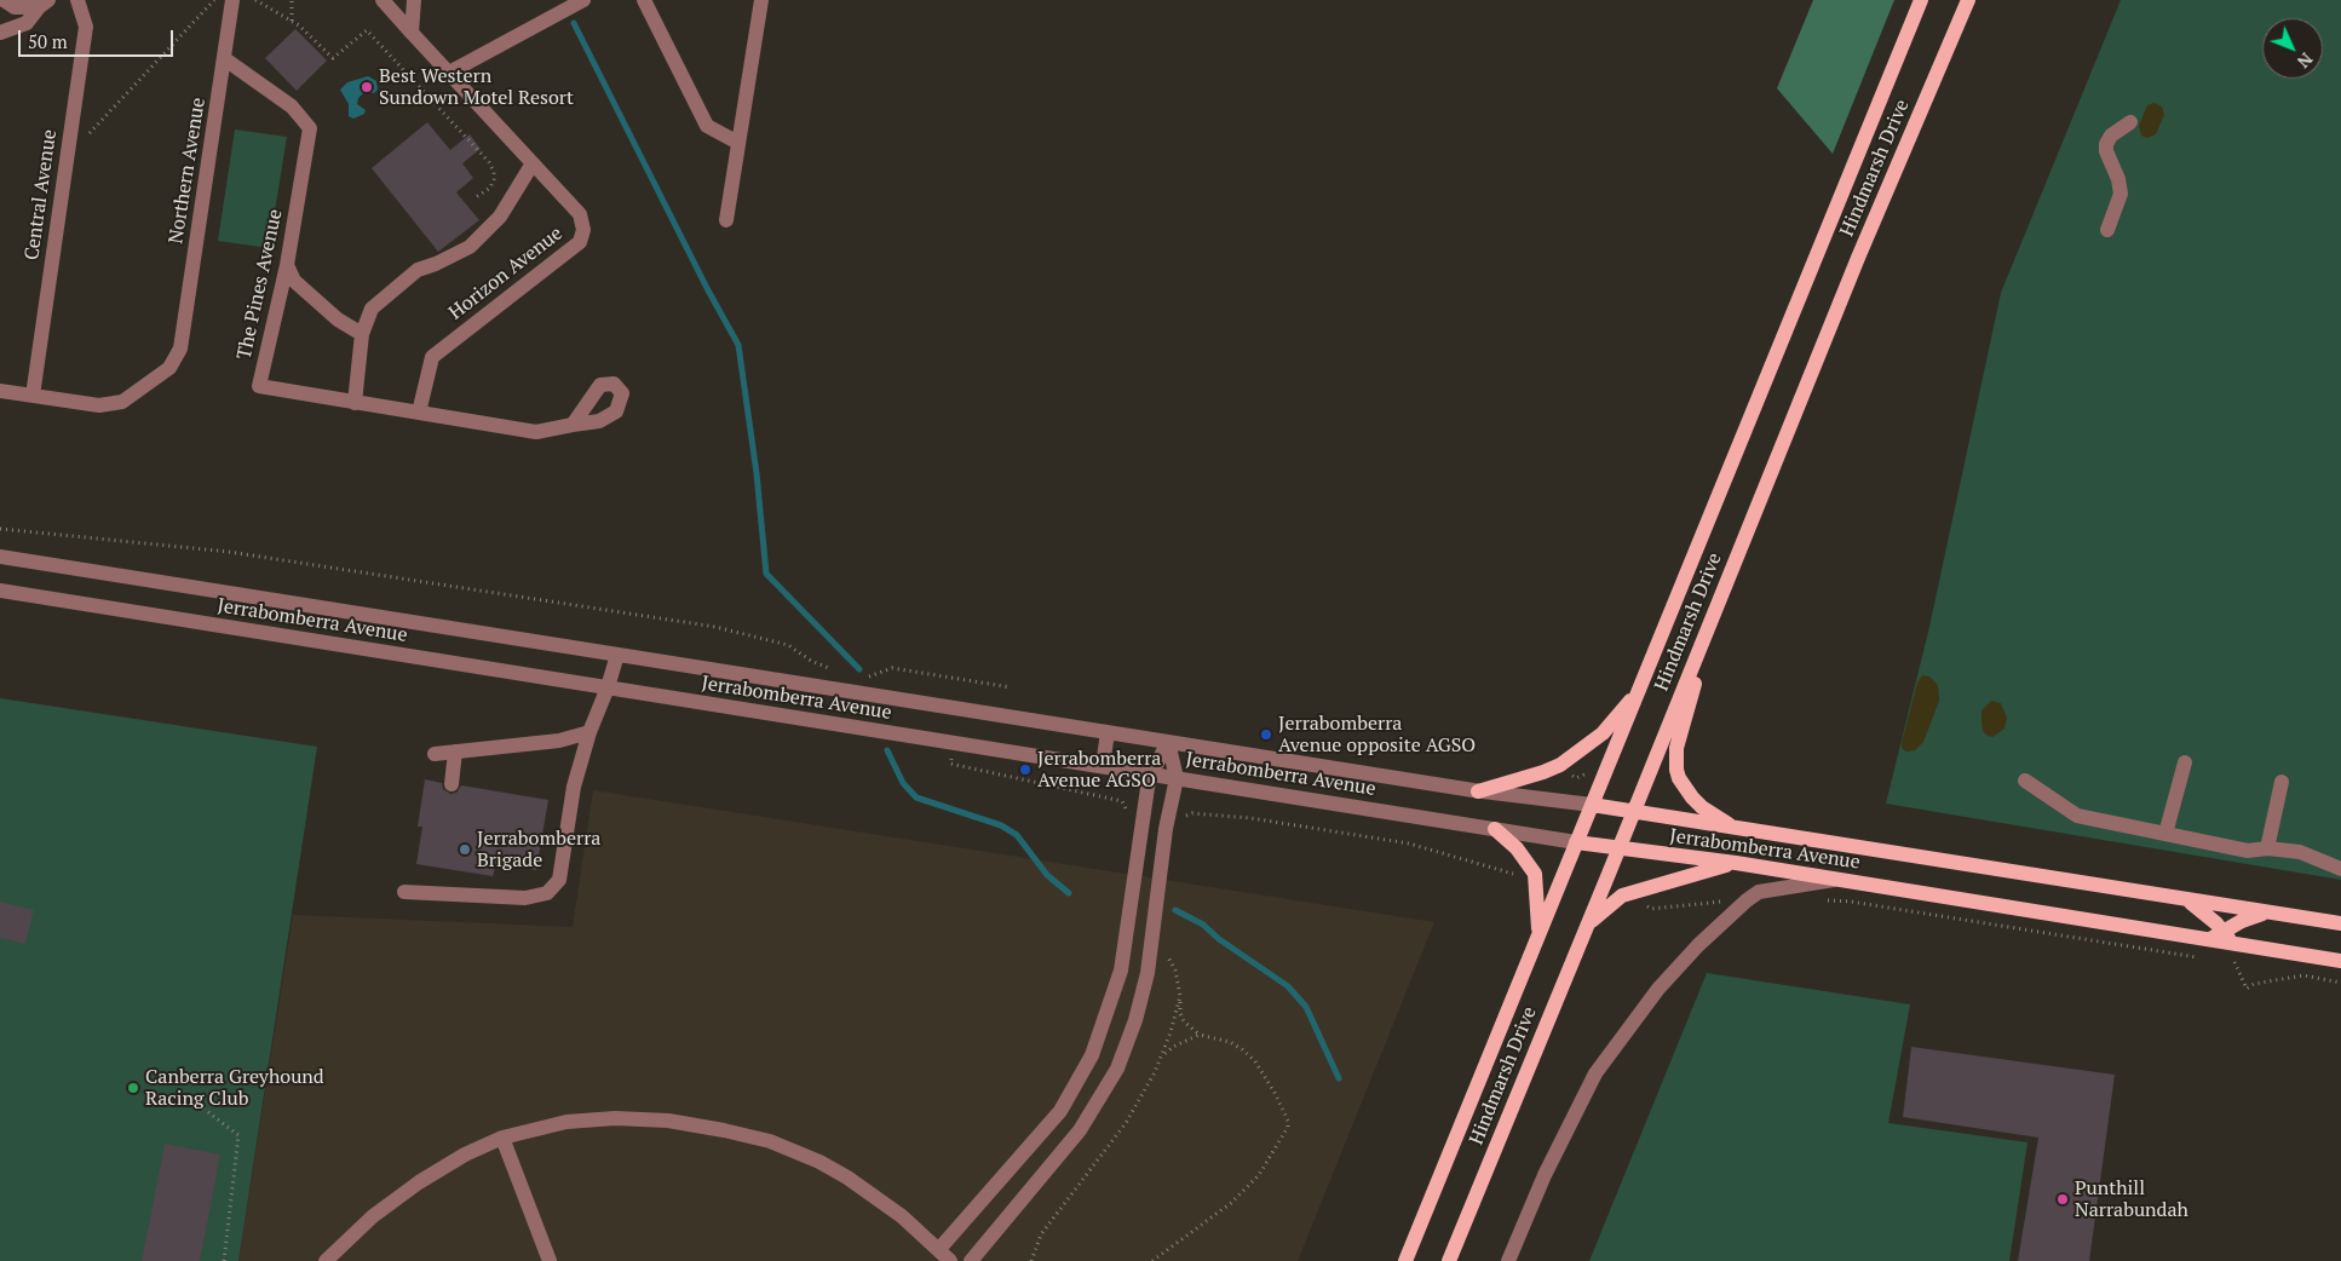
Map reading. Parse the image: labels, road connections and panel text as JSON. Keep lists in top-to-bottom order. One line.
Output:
{"streets":{"main road":["Hindmarsh Drive","Jerrabomberra Avenue"],"street":["Northern Avenue","Central Avenue","Horizon Avenue","The Pines Avenue"]},"crossings":[["Hindmarsh Drive","Jerrabomberra Avenue"],["Northern Avenue","Central Avenue"],["Northern Avenue","The Pines Avenue"],["Horizon Avenue","The Pines Avenue"]],"places":["Best Western Sundown Motel Resort","Jerrabomberra Avenue opposite AGSO","Jerrabomberra Avenue AGSO","Jerrabomberra Brigade","Canberra Greyhound Racing Club","Punthill Narrabundah"],"scale_bar":"50 m","north":"bottom right"}
